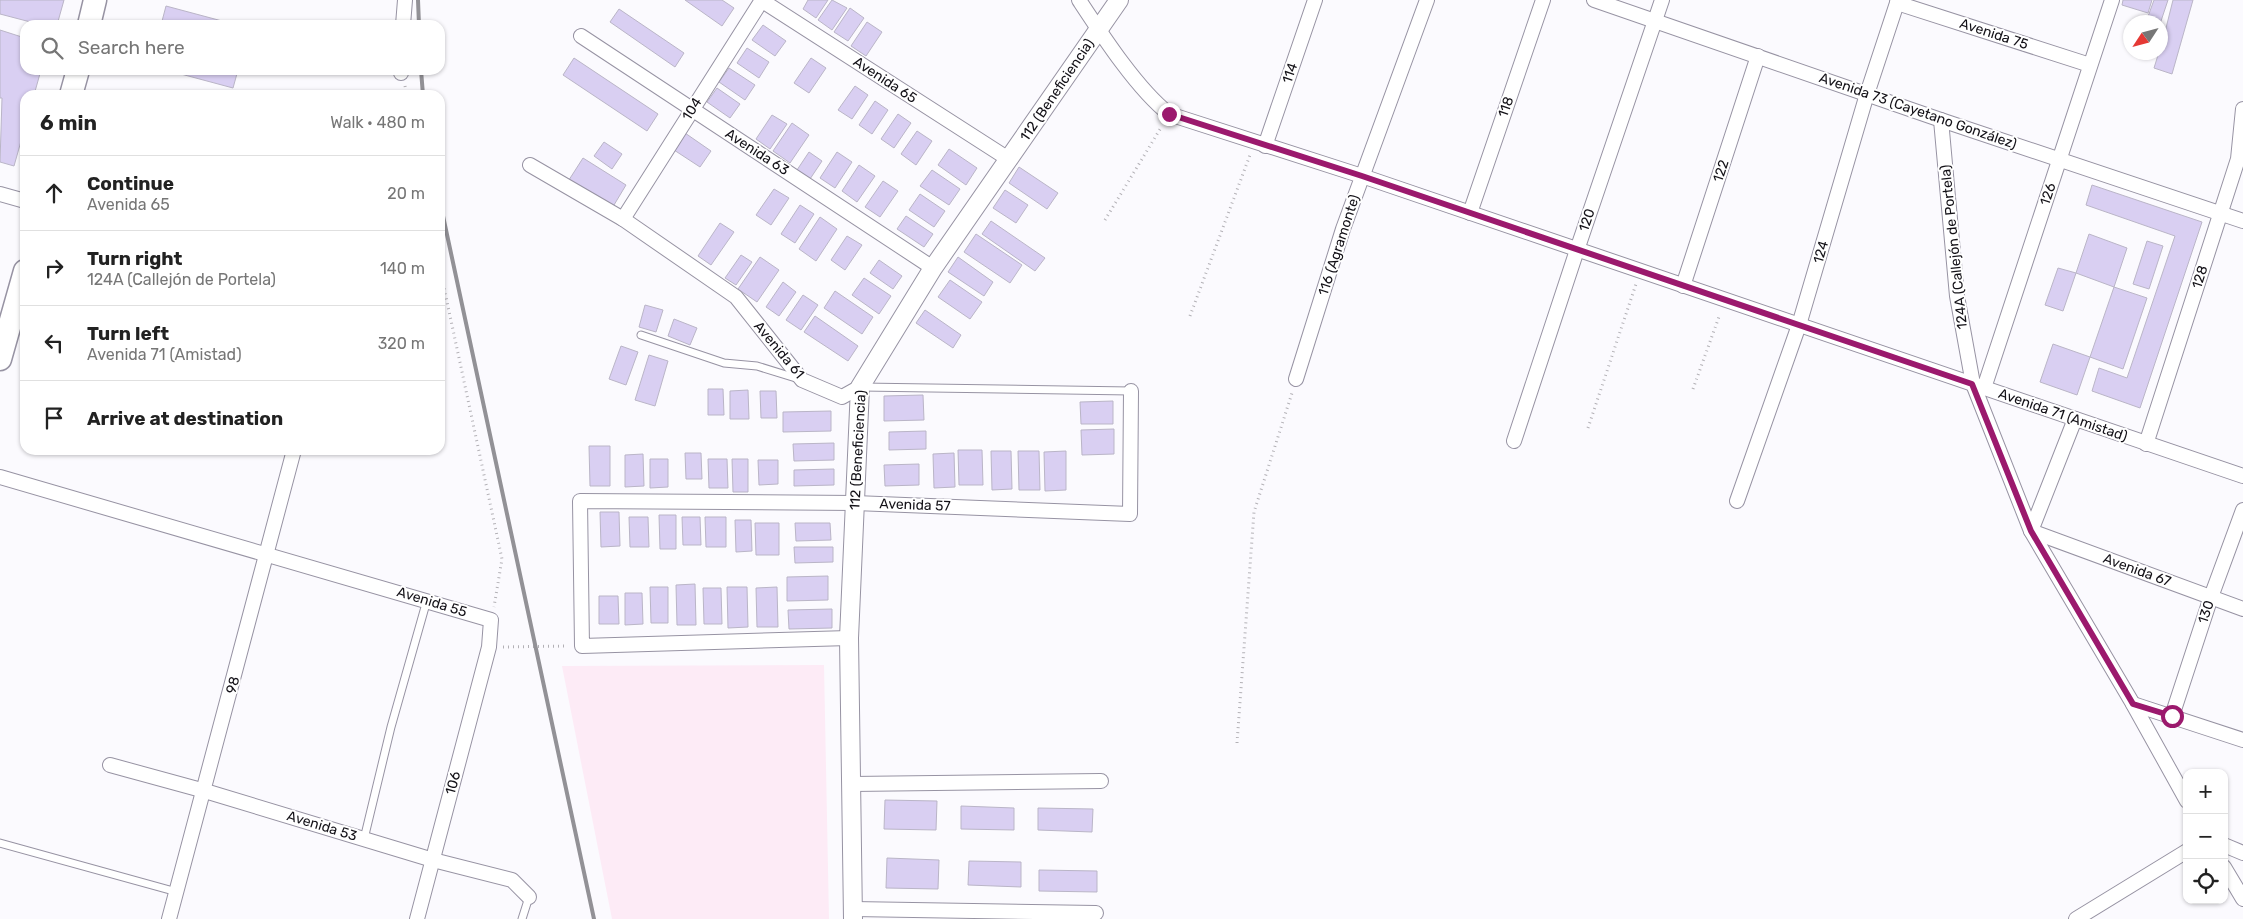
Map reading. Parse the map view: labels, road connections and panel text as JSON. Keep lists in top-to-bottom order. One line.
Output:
{"streets":{"street":["Avenida 75","114","Avenida 65","112 (Beneficiencia)","118","104","Avenida 73 (Cayetano González)","Avenida 63","122","126","120","116 (Agramonte)","124A (Callejón de Portela)","124","128","Avenida 61","Avenida 71 (Amistad)","Avenida 57","Avenida 67","Avenida 55","130","98","106","Avenida 53"]},"crossings":[["Avenida 75","126"],["Avenida 75","124"],["114","Avenida 71 (Amistad)"],["Avenida 65","112 (Beneficiencia)"],["Avenida 65","104"],["112 (Beneficiencia)","Avenida 63"],["112 (Beneficiencia)","Avenida 61"],["112 (Beneficiencia)","Avenida 71 (Amistad)"],["112 (Beneficiencia)","Avenida 57"],["118","Avenida 71 (Amistad)"],["104","Avenida 63"],["104","Avenida 61"],["Avenida 73 (Cayetano González)","122"],["Avenida 73 (Cayetano González)","126"],["Avenida 73 (Cayetano González)","120"],["Avenida 73 (Cayetano González)","124A (Callejón de Portela)"],["Avenida 73 (Cayetano González)","124"],["Avenida 73 (Cayetano González)","128"],["122","Avenida 71 (Amistad)"],["126","124A (Callejón de Portela)"],["126","Avenida 71 (Amistad)"],["120","Avenida 71 (Amistad)"],["116 (Agramonte)","Avenida 71 (Amistad)"],["124A (Callejón de Portela)","Avenida 71 (Amistad)"],["124A (Callejón de Portela)","Avenida 67"],["124","Avenida 71 (Amistad)"],["128","Avenida 71 (Amistad)"],["Avenida 61","Avenida 57"],["Avenida 67","130"],["Avenida 55","98"],["98","Avenida 53"],["106","Avenida 53"]],"north":"bottom left","page":{"search":"Search here","heading":["6 min","Walk · 480 m"],"list":[["Continue","Avenida 65","20 m"],["Turn right","124A (Callejón de Portela)","140 m"],["Turn left","Avenida 71 (Amistad)","320 m"],"Arrive at destination"],"map_buttons":["+","−"]}}
